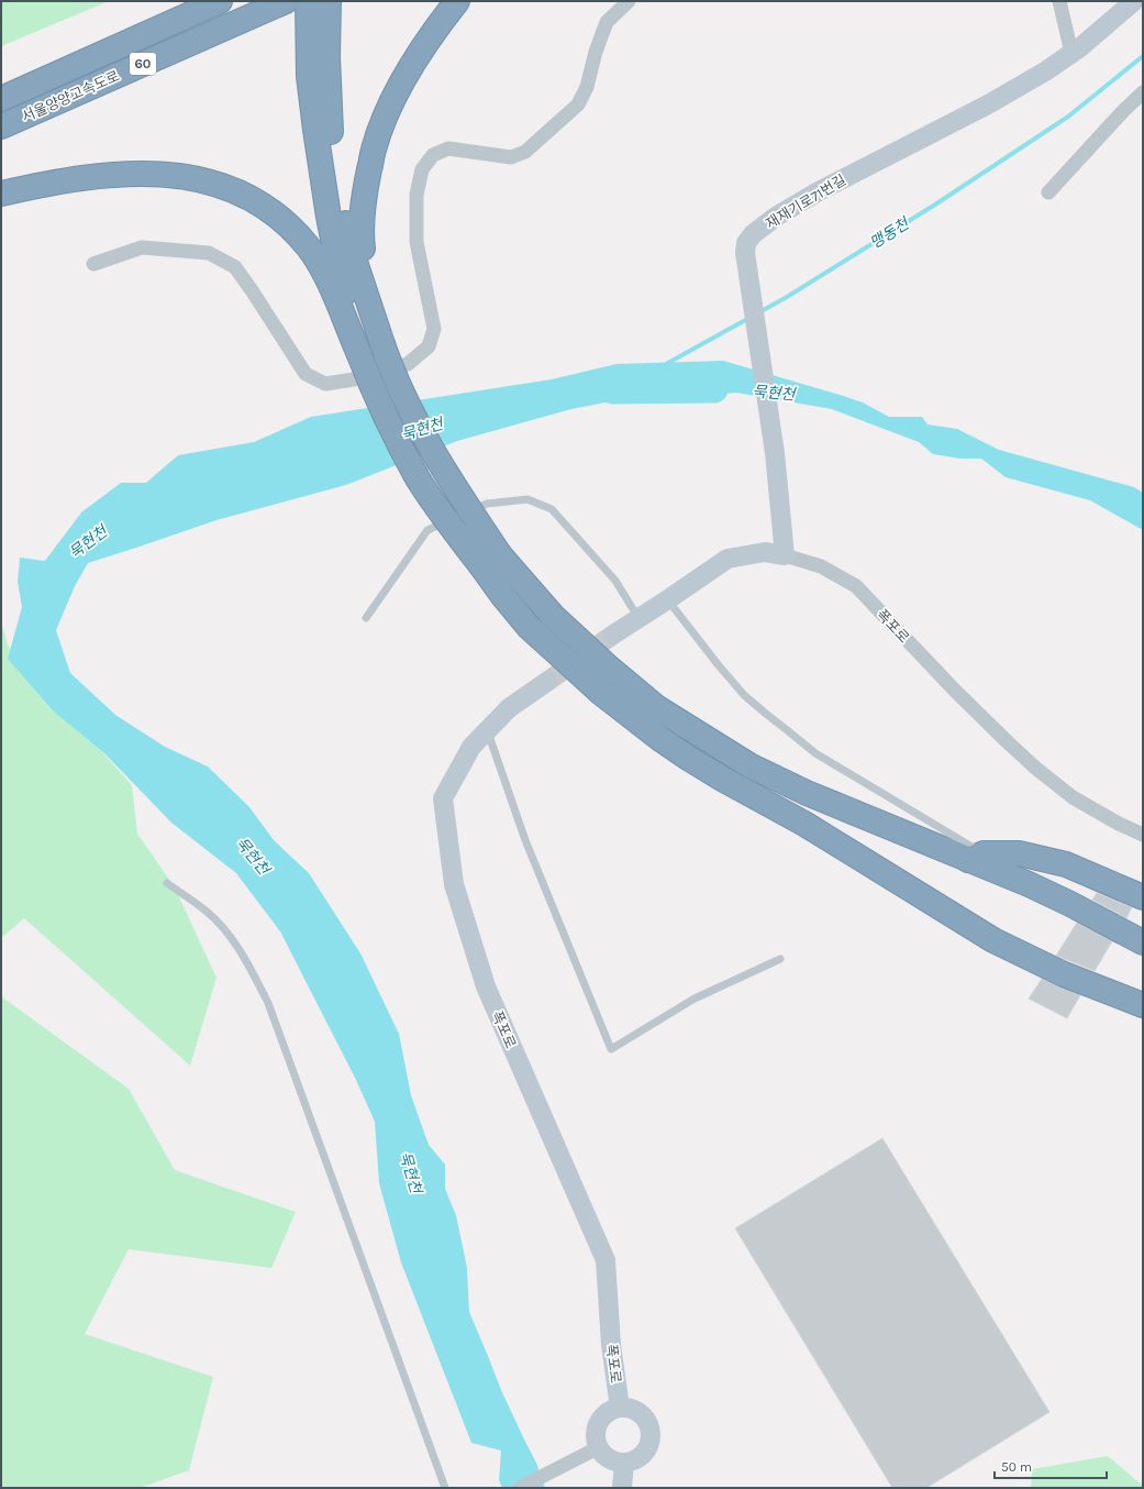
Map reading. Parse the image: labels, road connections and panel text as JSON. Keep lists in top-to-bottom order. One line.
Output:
{"streets":{"highway":["60","서울양양고속도로"],"main road":["재재기로71번길","폭포로"]},"crossings":[["재재기로71번길","폭포로"]],"water":["맹동천","묵현천"],"scale_bar":"50 m"}
